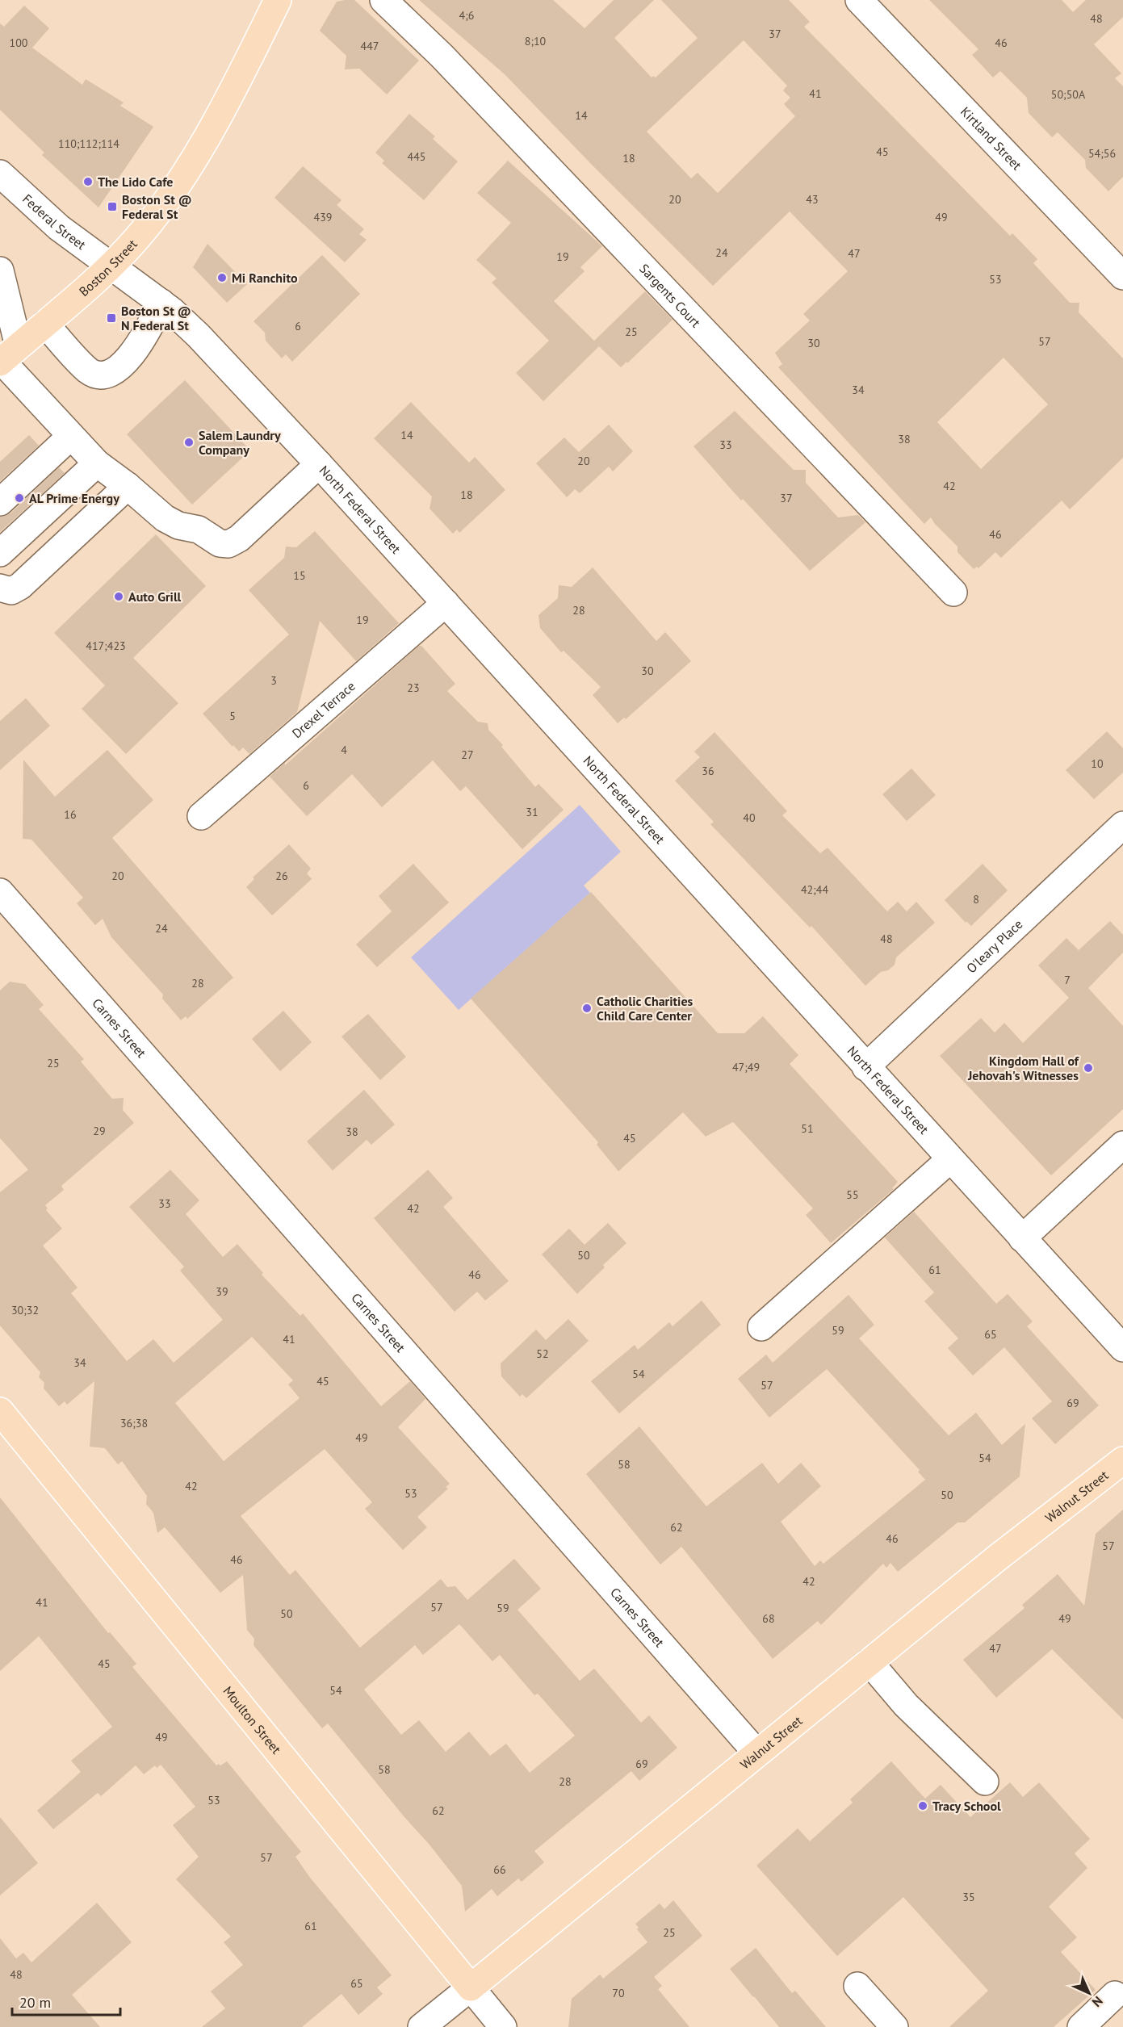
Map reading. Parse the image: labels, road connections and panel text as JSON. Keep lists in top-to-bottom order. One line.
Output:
{"streets":{"main road":["Boston Street","Walnut Street","Moulton Street"],"street":["Kirtland Street","Federal Street","Sargents Court","North Federal Street","Drexel Terrace","O'leary Place","Carnes Street"]},"crossings":[["Federal Street","Boston Street"],["Federal Street","North Federal Street"],["Boston Street","North Federal Street"],["North Federal Street","Drexel Terrace"],["North Federal Street","O'leary Place"],["Carnes Street","Walnut Street"],["Walnut Street","Moulton Street"]],"places":{"other":["The Lido Cafe","Mi Ranchito","Salem Laundry Company","AL Prime Energy","Auto Grill","Catholic Charities Child Care Center","Kingdom Hall of Jehovah's Witnesses","Tracy School"],"transit":["Boston St @ Federal St","Boston St @ N Federal St"]},"house_numbers":["4;6","48","37","8;10","100","46","447","41","50;50A","14","110;112;114","45","54;56","445","18","20","43","439","49","24","47","19","53","6","25","57","30","34","14","38","33","20","42","18","37","46","15","28","19","417;423","30","3","23","5","4","27","10","36","6","31","16","40","20","26","42;44","8","24","48","7","28","25","47;49","51","29","38","45","55","33","42","50","61","46","39","30;32","59","65","41","52","34","54","45","57","69","36;38","49","54","58","42","53","50","62","46","57","46","42","41","57","59","50","68","49","47","45","54","49","69","58","28","53","62","57","66","35","61","25","48","65","70"],"scale_bar":"20 m","north":"bottom right"}
